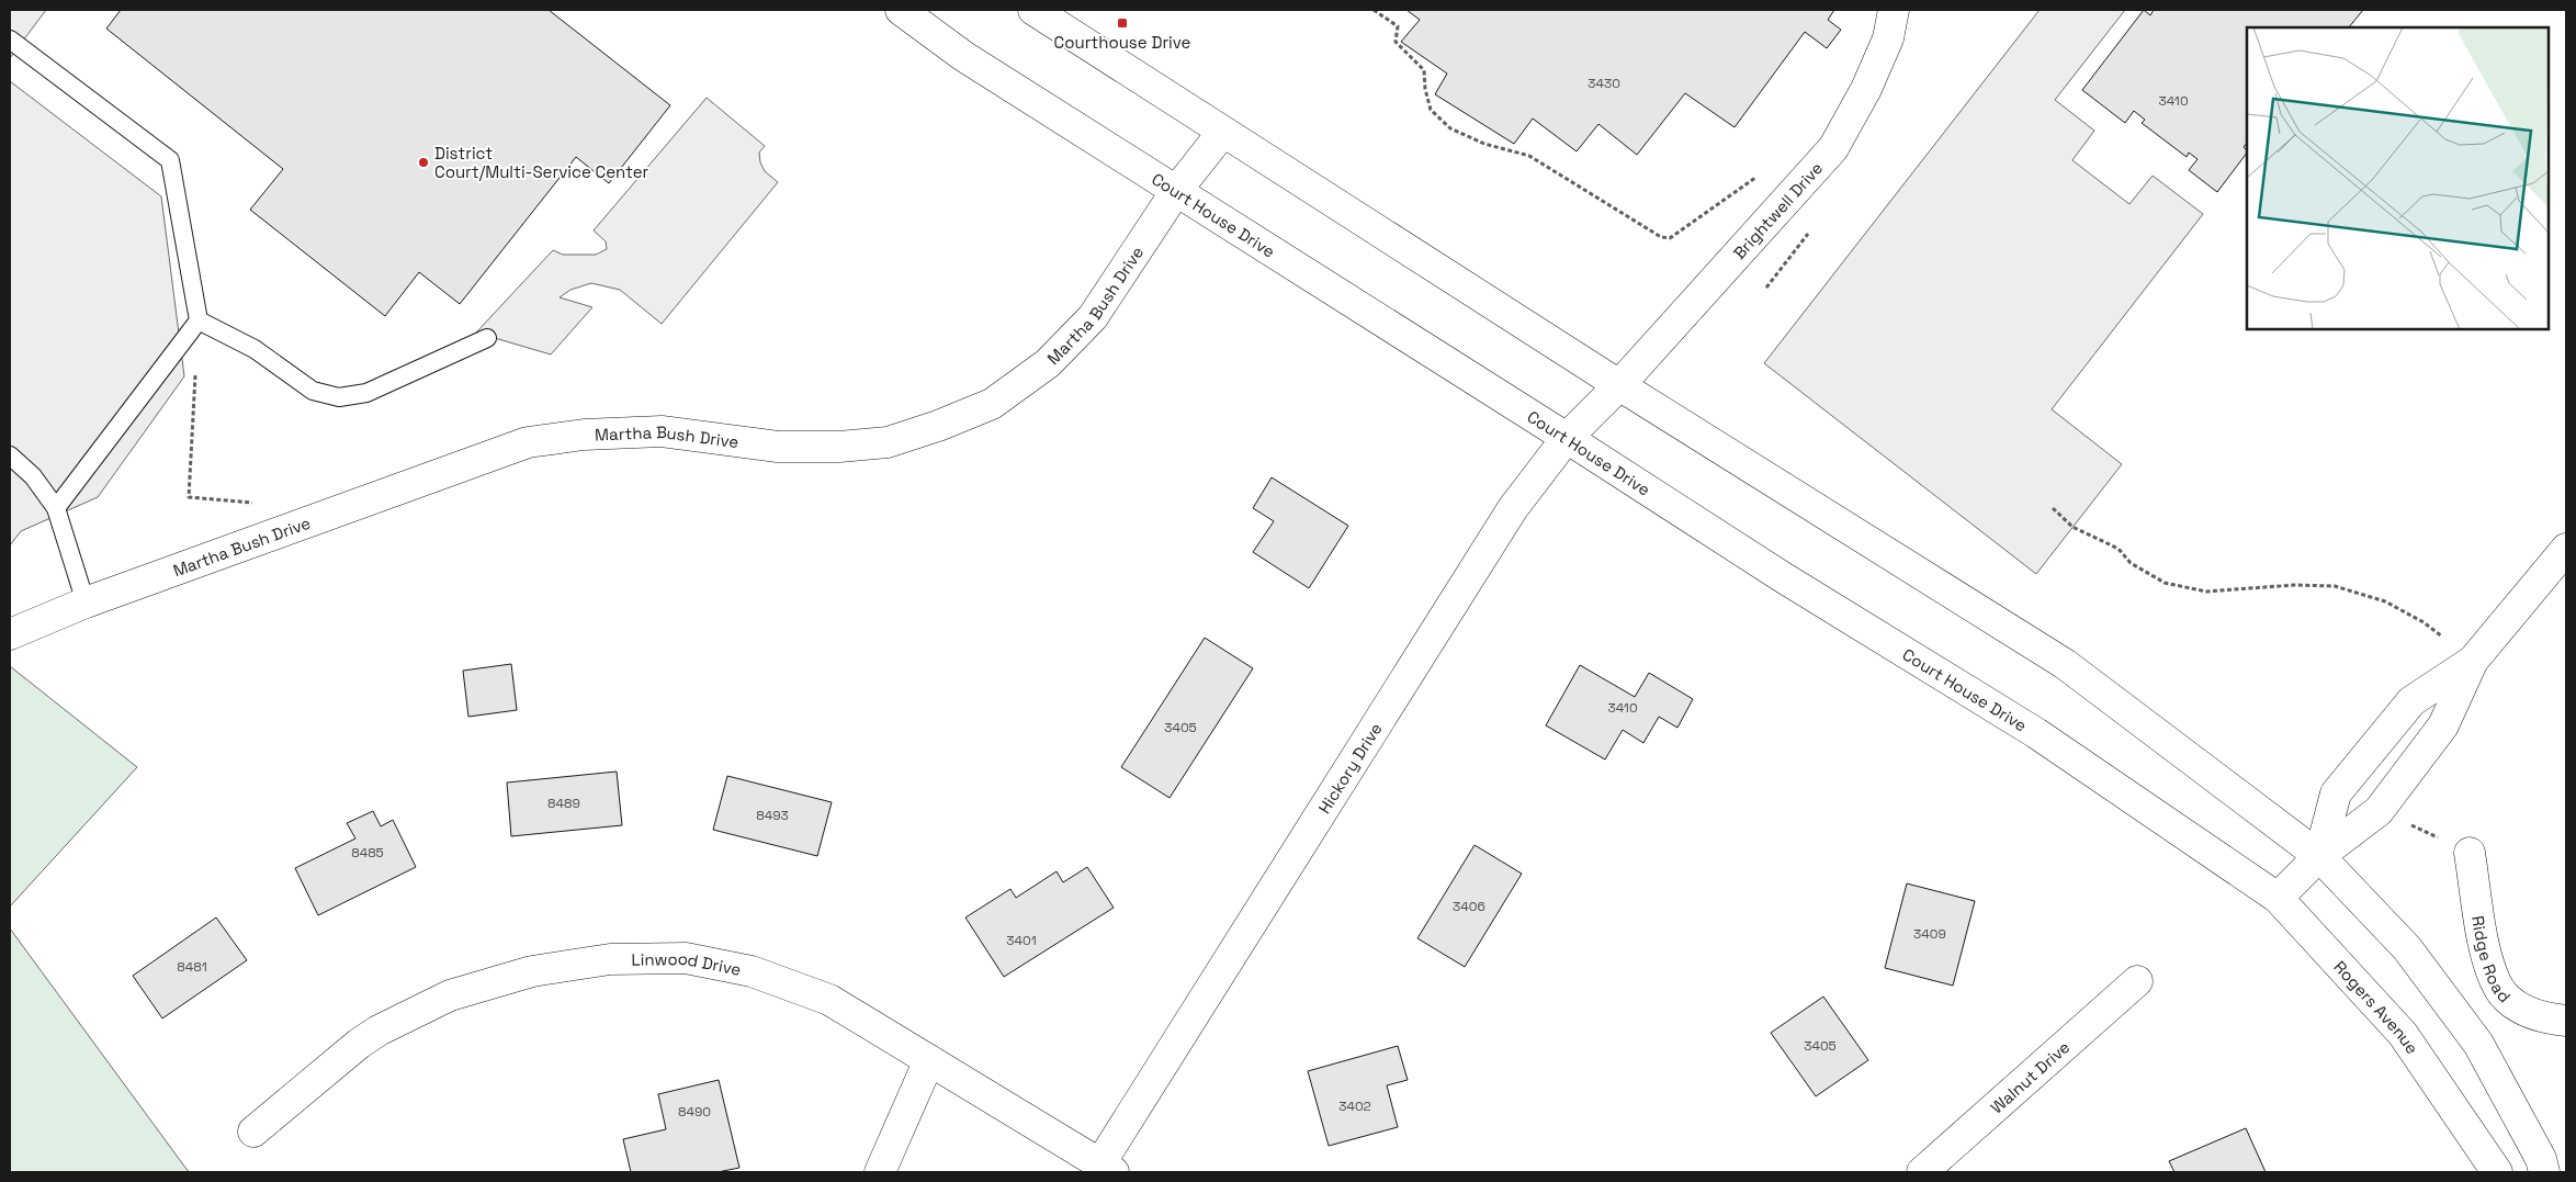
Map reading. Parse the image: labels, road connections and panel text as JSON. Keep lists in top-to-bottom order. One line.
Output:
{"streets":{"street":["Brightwell Drive","Court House Drive","Martha Bush Drive","Hickory Drive","Ridge Road","Linwood Drive","Rogers Avenue","Walnut Drive"]},"crossings":[["Brightwell Drive","Hickory Drive"],["Court House Drive","Martha Bush Drive"],["Court House Drive","Hickory Drive"],["Court House Drive","Rogers Avenue"],["Hickory Drive","Linwood Drive"]],"places":{"transit":["Courthouse Drive"],"other":["District Court/Multi-Service Center"]},"house_numbers":["3430","3410","3410","3405","8489","8493","8485","3406","3409","3401","8481","3405","3402","8490"]}
